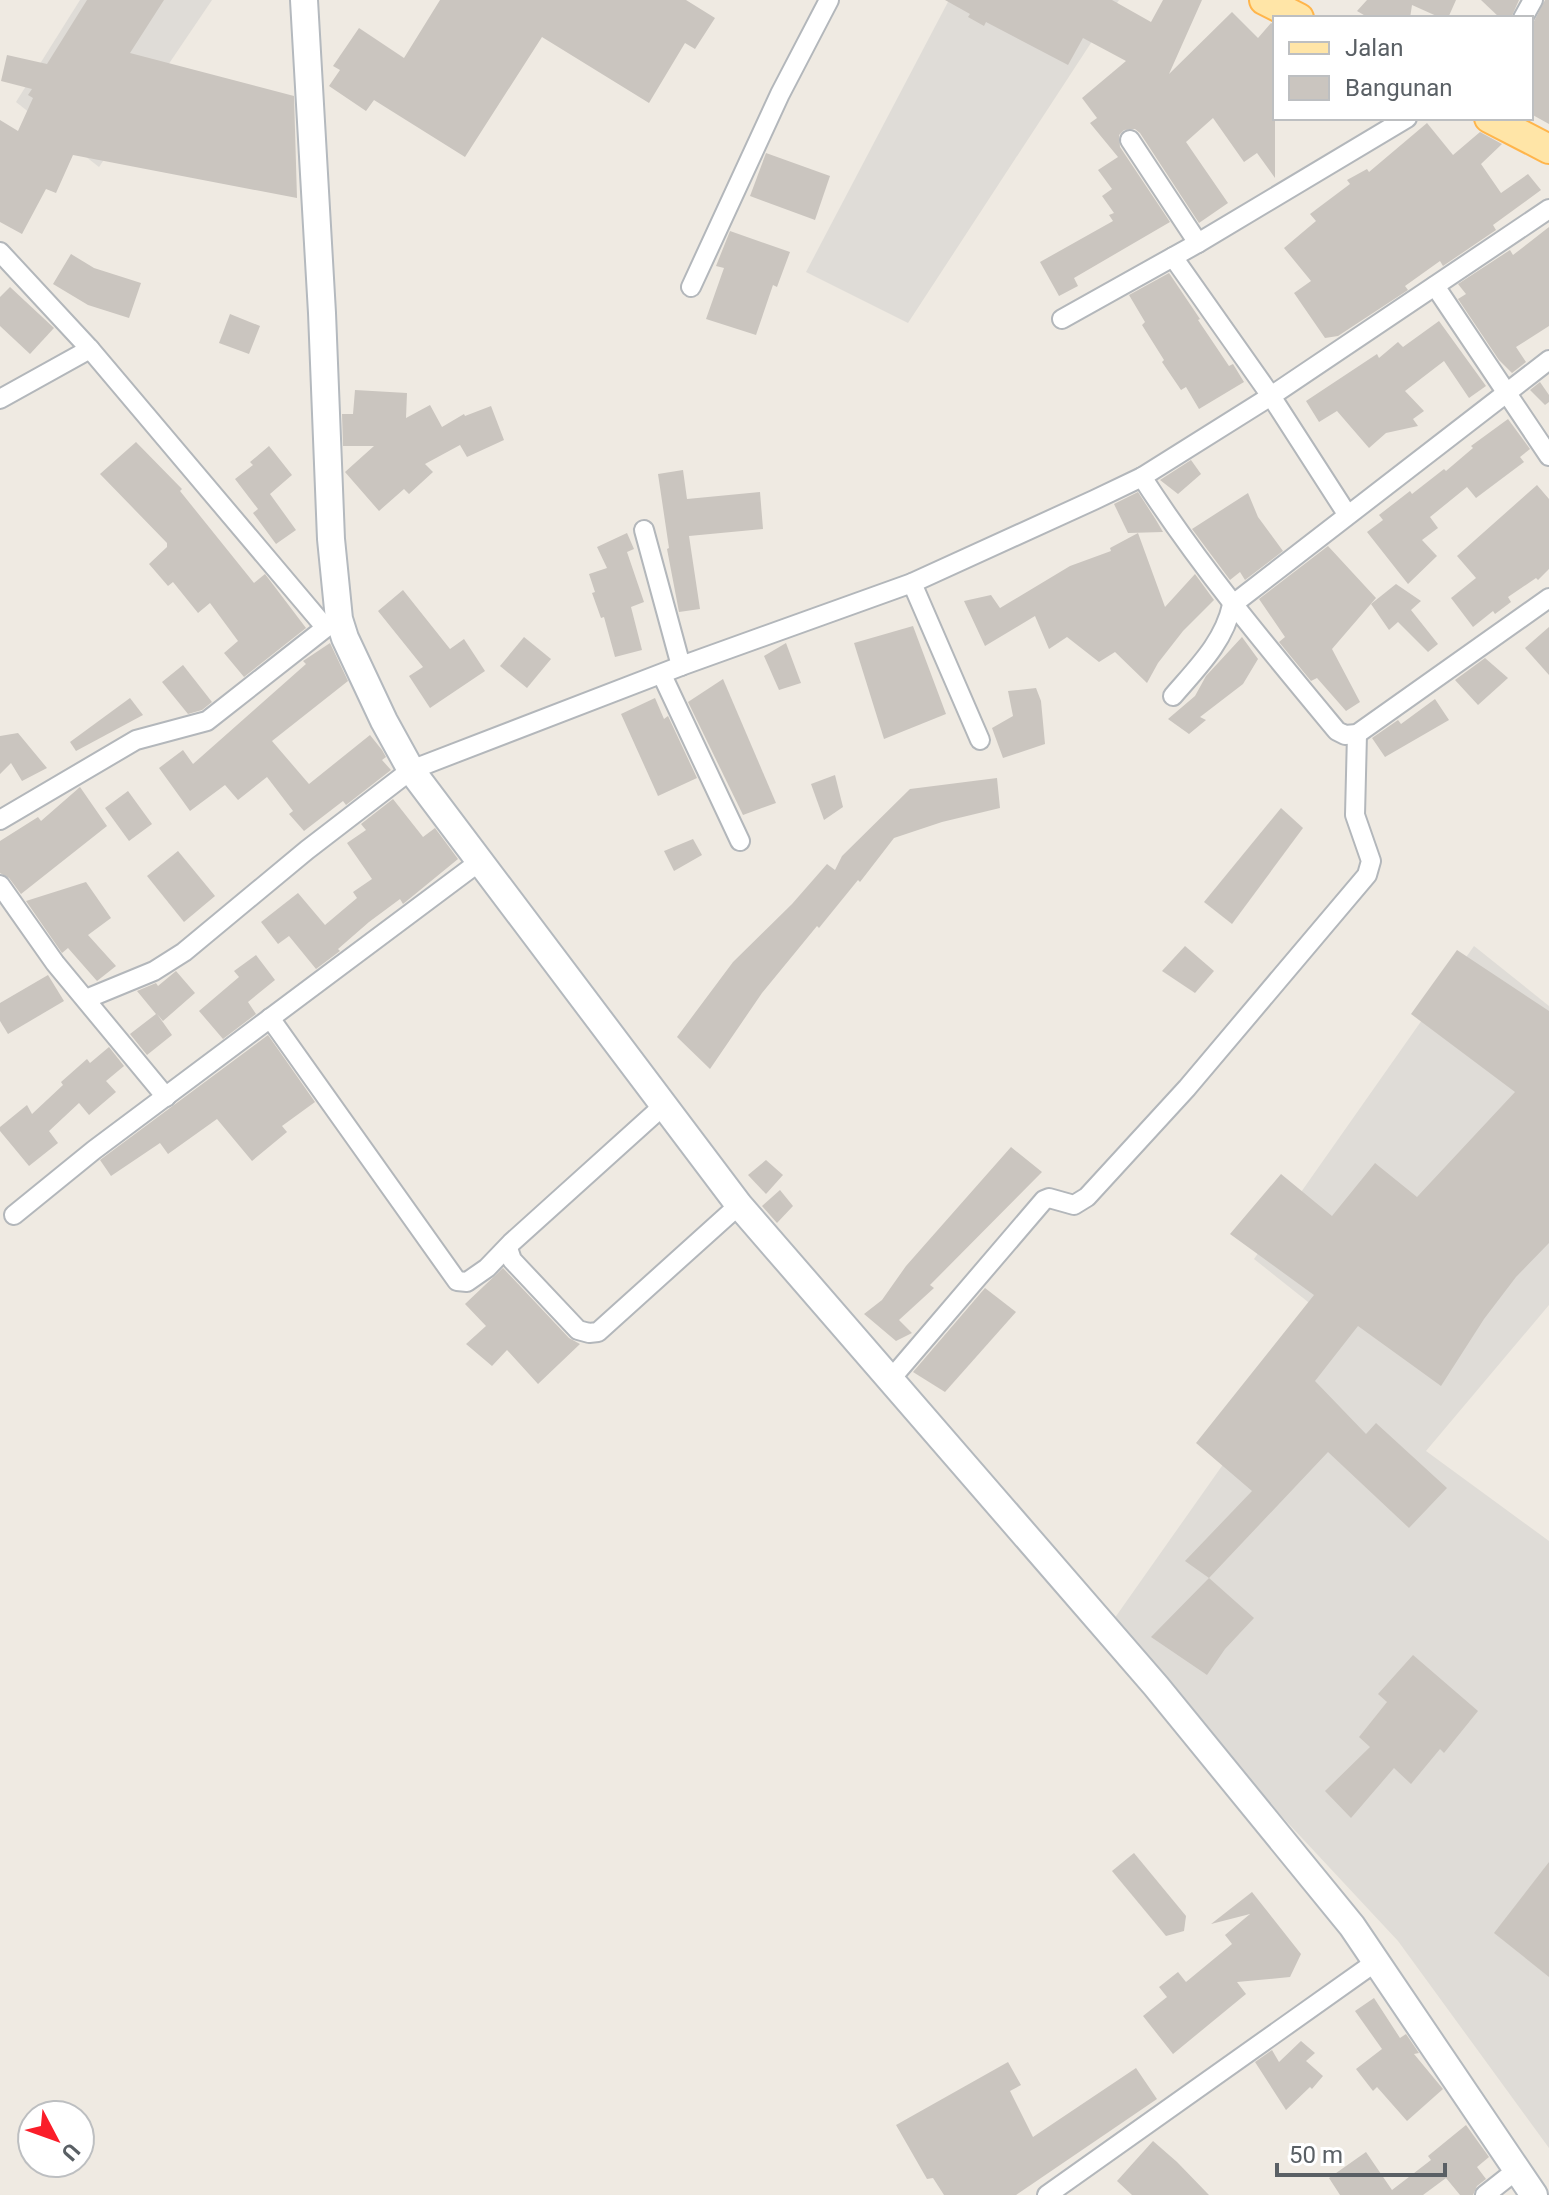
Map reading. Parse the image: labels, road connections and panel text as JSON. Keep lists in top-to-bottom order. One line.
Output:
{"legend":["Jalan","Bangunan"],"scale_bar":"50 m","north":"bottom right"}
